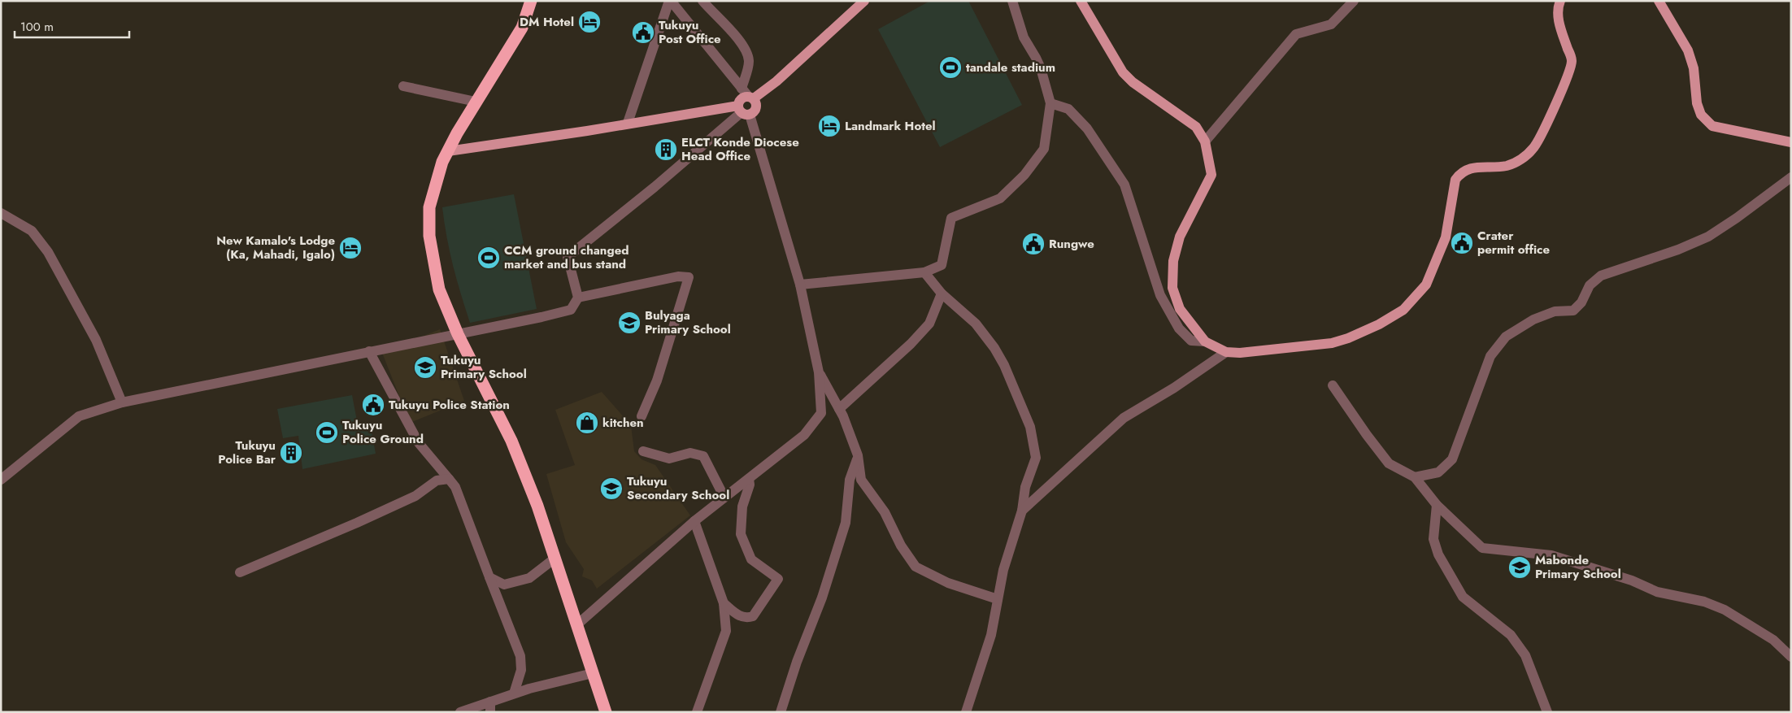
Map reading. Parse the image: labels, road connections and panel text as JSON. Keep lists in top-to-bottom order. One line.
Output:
{"places":{"hotel":["DM Hotel","Landmark Hotel","New Kamalo's Lodge (Ka, Mahadi, Igalo)"],"public building":["Tukuyu Post Office","Crater permit office","Rungwe","Tukuyu Police Station"],"sports":["tandale stadium","CCM ground changed market and bus stand","Tukuyu Police Ground"],"building":["ELCT Konde Diocese Head Office","Tukuyu Police Bar"],"school or university":["Bulyaga Primary School","Tukuyu Primary School","Tukuyu Secondary School","Mabonde Primary School"],"shop":["kitchen"]},"scale_bar":"100 m"}
